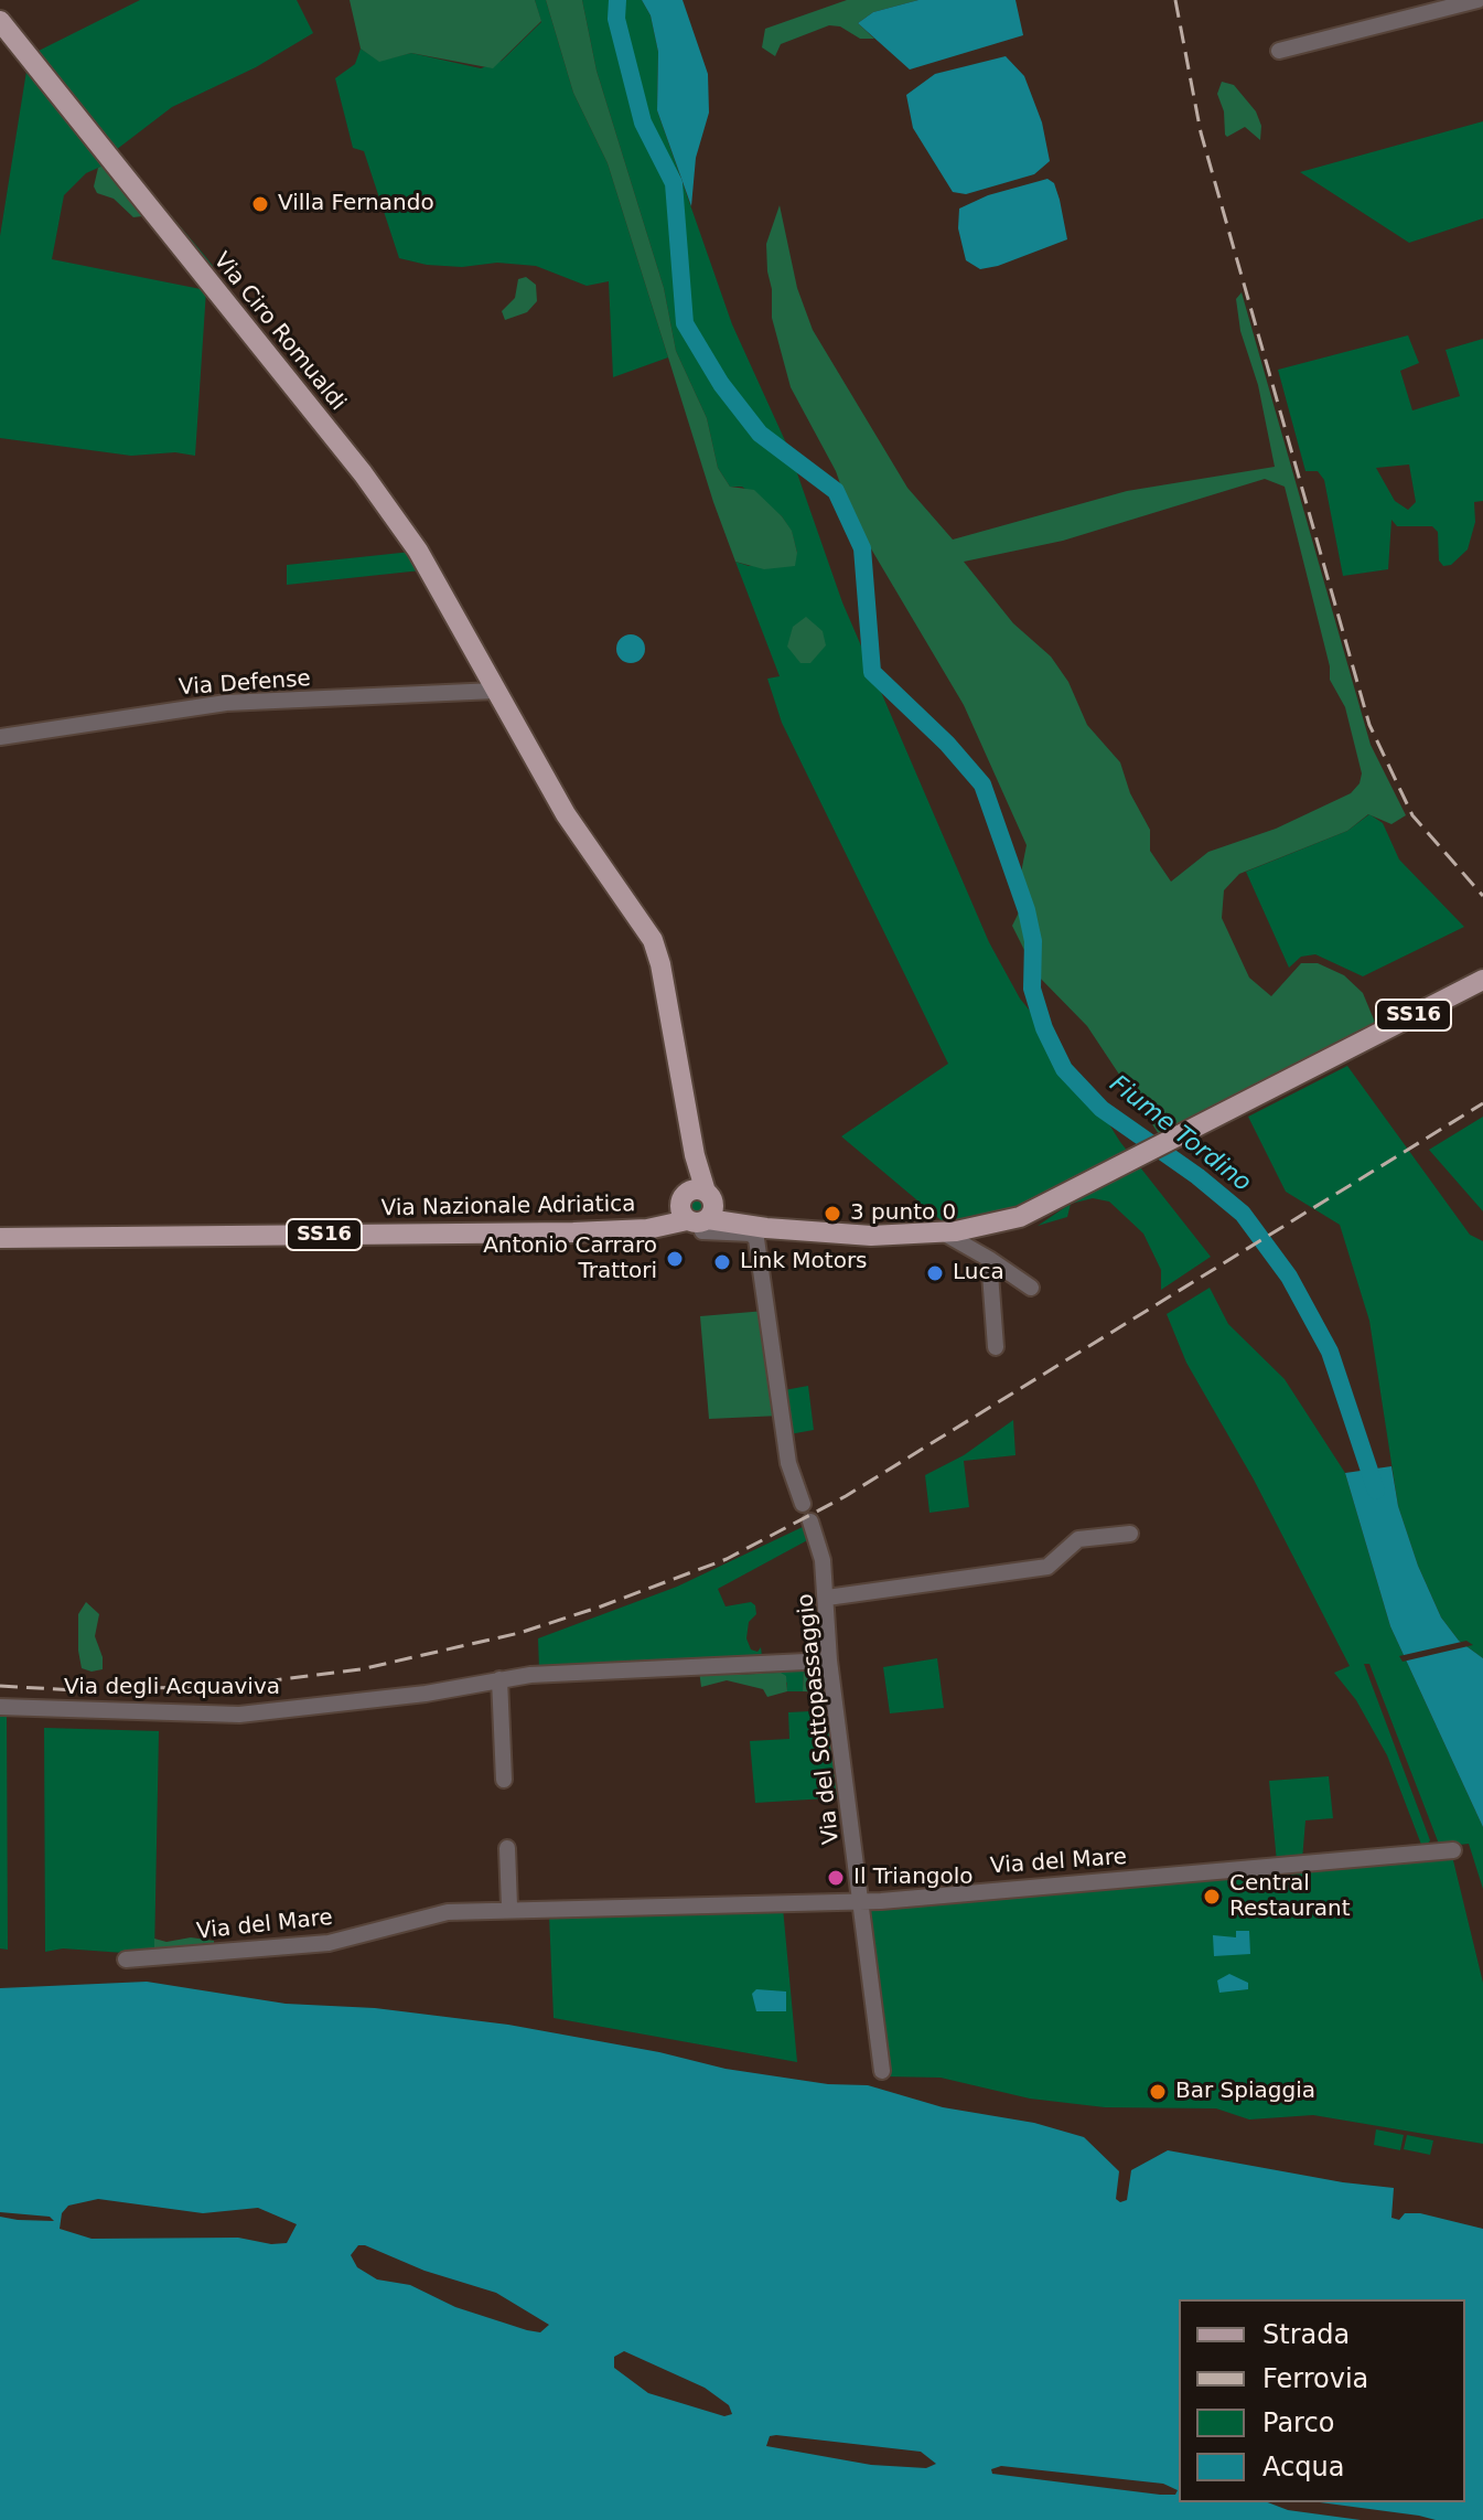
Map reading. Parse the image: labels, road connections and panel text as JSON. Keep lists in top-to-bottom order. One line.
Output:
{"streets":{"main road":["Via Ciro Romualdi","SS16","Via Nazionale Adriatica"],"street":["Via Defense","Via degli Acquaviva","Via del Sottopassaggio","Via del Mare"]},"crossings":[["Via Ciro Romualdi","Via Defense"],["SS16","Via Nazionale Adriatica"],["Via degli Acquaviva","Via del Sottopassaggio"],["Via del Sottopassaggio","Via del Mare"]],"water":["Fiume Tordino"],"places":["Villa Fernando","3 punto 0","Antonio Carraro Trattori","Link Motors","Luca","Il Triangolo","Central Restaurant","Bar Spiaggia"],"legend":["Strada","Ferrovia","Parco","Acqua"]}
